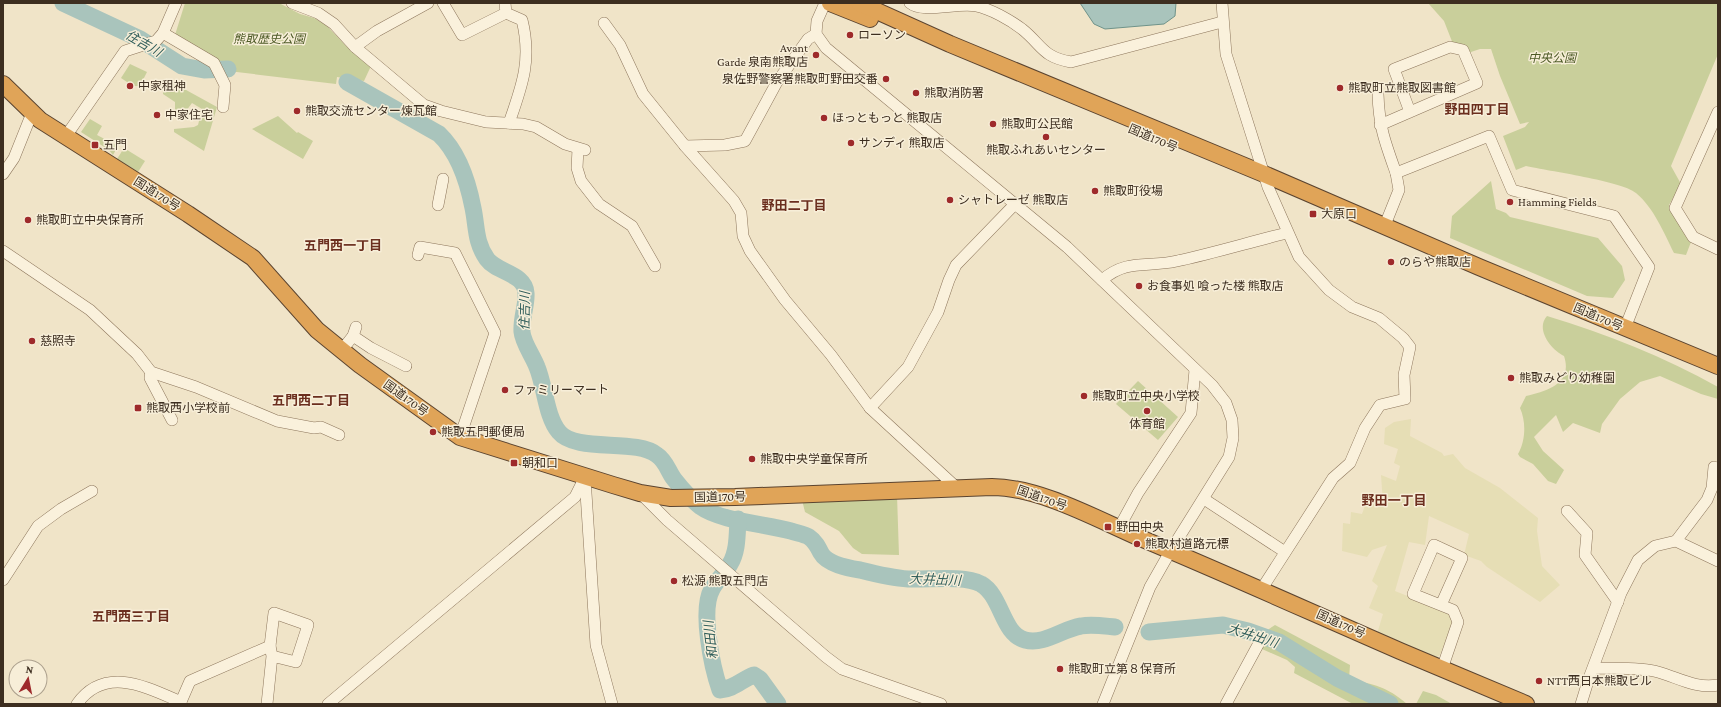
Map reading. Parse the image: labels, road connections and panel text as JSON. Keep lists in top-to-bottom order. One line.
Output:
{"streets":{"highway":["国道170号"]},"districts":["野田四丁目","野田二丁目","五門西一丁目","五門西二丁目","野田一丁目","五門西三丁目"],"water":["住吉川","大井出川","和田川"],"parks":["熊取歴史公園","中央公園"],"places":{"other":["ローソン","Avant Garde 泉南熊取店","泉佐野警察署熊取町野田交番","中家租神","熊取町立熊取図書館","熊取消防署","熊取交流センター煉瓦館","中家住宅","ほっともっと 熊取店","熊取町公民館","熊取ふれあいセンター","サンディ 熊取店","熊取町役場","シャトレーゼ 熊取店","Hamming Fields","熊取町立中央保育所","のらや熊取店","お食事処 喰った楼 熊取店","慈照寺","熊取みどり幼稚園","ファミリーマート","熊取町立中央小学校","体育館","熊取五門郵便局","熊取中央学童保育所","熊取村道路元標","松源 熊取五門店","熊取町立第８保育所","NTT西日本熊取ビル"],"transit":["五門","大原口","熊取西小学校前","朝和口","野田中央"]},"north":"top"}
